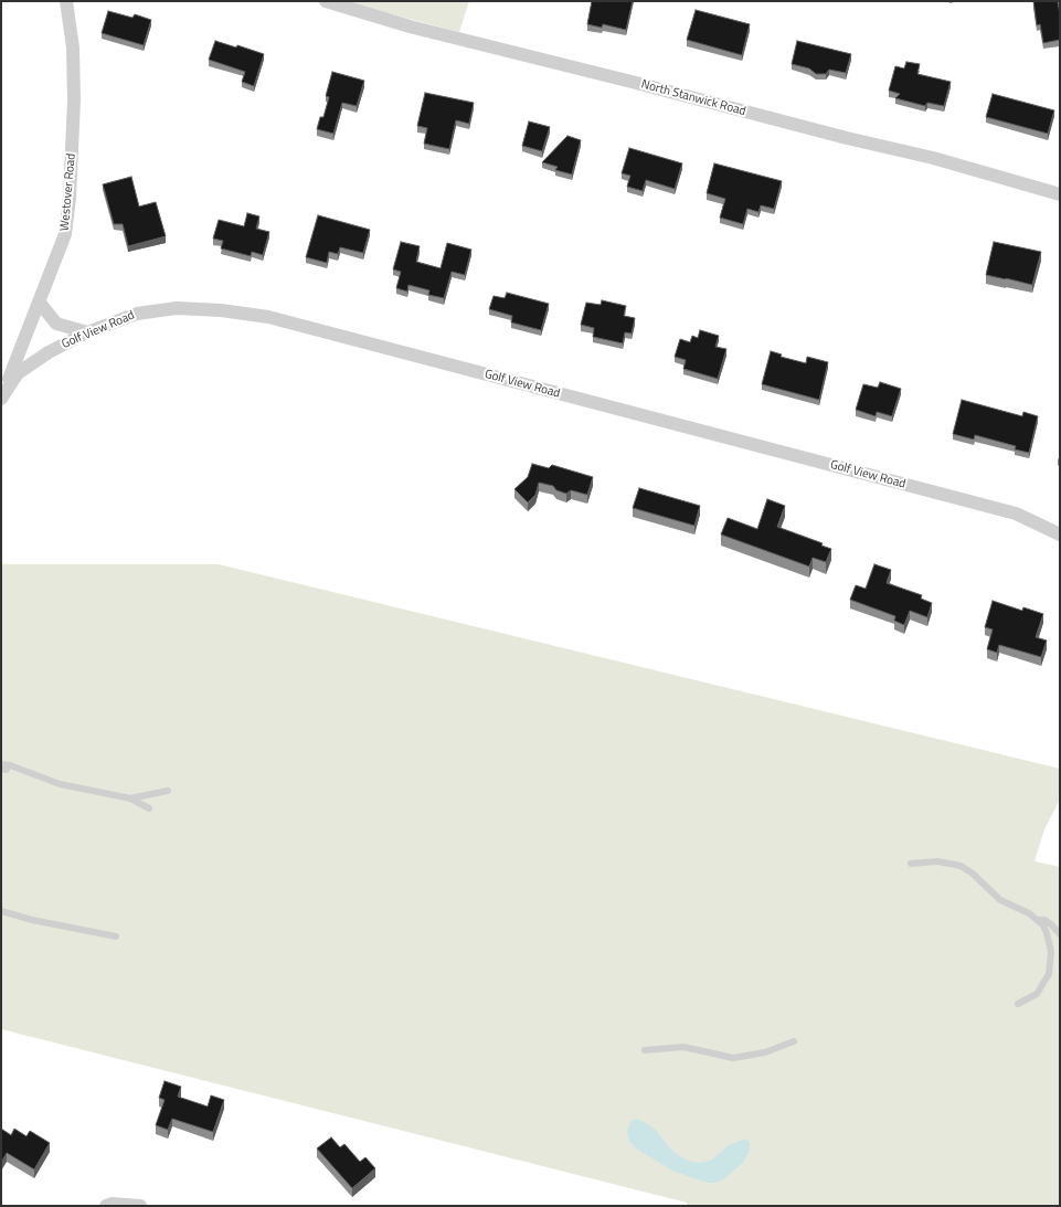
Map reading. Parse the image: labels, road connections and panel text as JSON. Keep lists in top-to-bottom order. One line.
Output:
{"streets":{"street":["North Stanwick Road","Westover Road","Golf View Road"]},"crossings":[["Westover Road","Golf View Road"]]}
